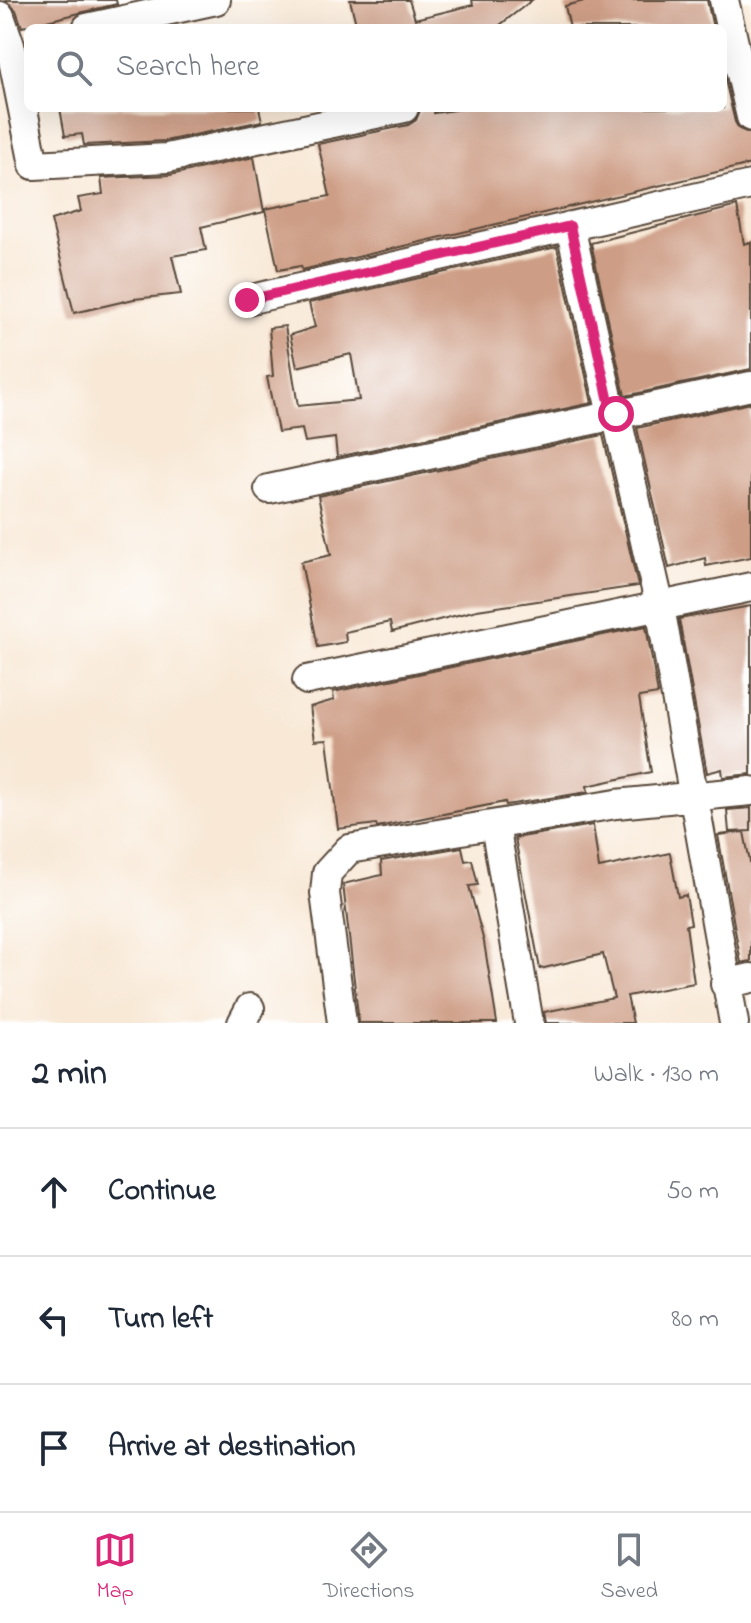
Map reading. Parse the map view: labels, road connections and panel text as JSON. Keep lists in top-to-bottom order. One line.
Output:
{"page":{"search":"Search here","heading":["2 min","Walk · 130 m"],"list":[["Continue","50 m"],["Turn left","80 m"],"Arrive at destination"],"nav":["Map","Directions","Saved"]}}
